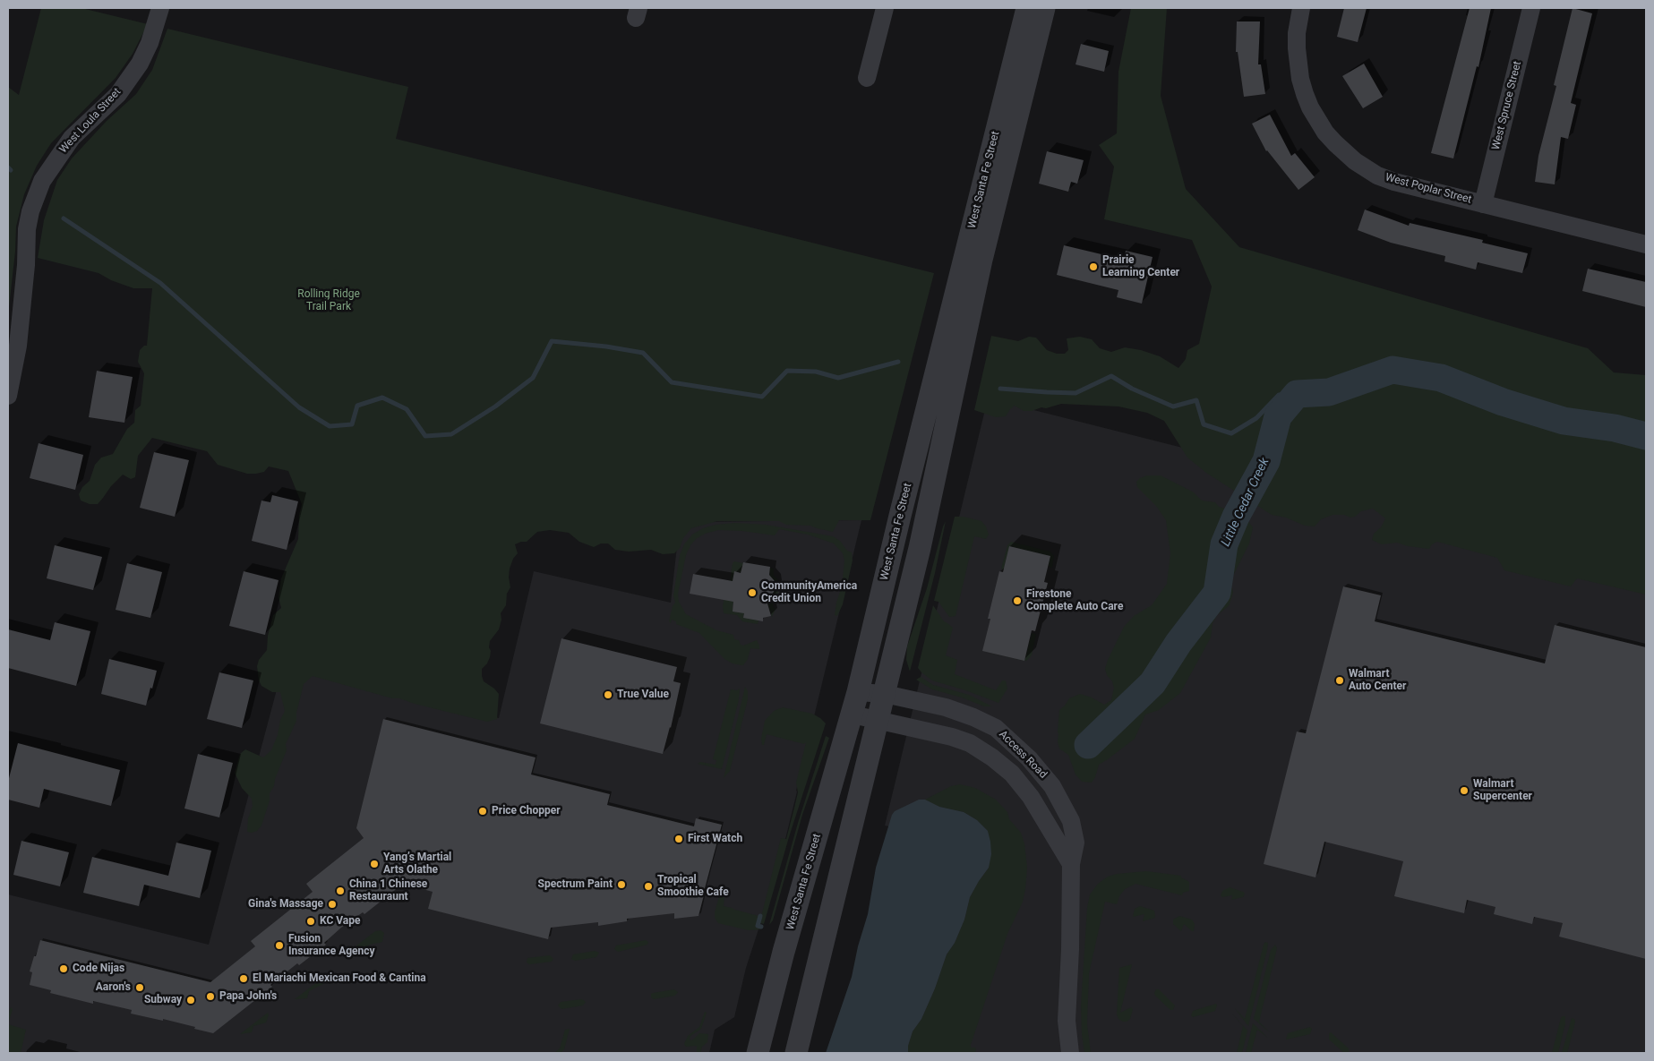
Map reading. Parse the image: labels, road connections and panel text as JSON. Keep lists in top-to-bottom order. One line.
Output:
{"streets":{"street":["West Spruce Street","West Loula Street","West Santa Fe Street","West Poplar Street","Access Road"]},"crossings":[["West Spruce Street","West Poplar Street"],["West Santa Fe Street","Access Road"]],"water":["Little Cedar Creek"],"parks":["Rolling Ridge Trail Park"],"places":["Prairie Learning Center","CommunityAmerica Credit Union","Firestone Complete Auto Care","Walmart Auto Center","True Value","Walmart Supercenter","Price Chopper","First Watch","Yang’s Martial Arts Olathe","Spectrum Paint","Tropical Smoothie Cafe","China 1 Chinese Restauraunt","Gina's Massage","KC Vape","Fusion Insurance Agency","Code Nijas","El Mariachi Mexican Food & Cantina","Aaron's","Papa John's","Subway"]}
